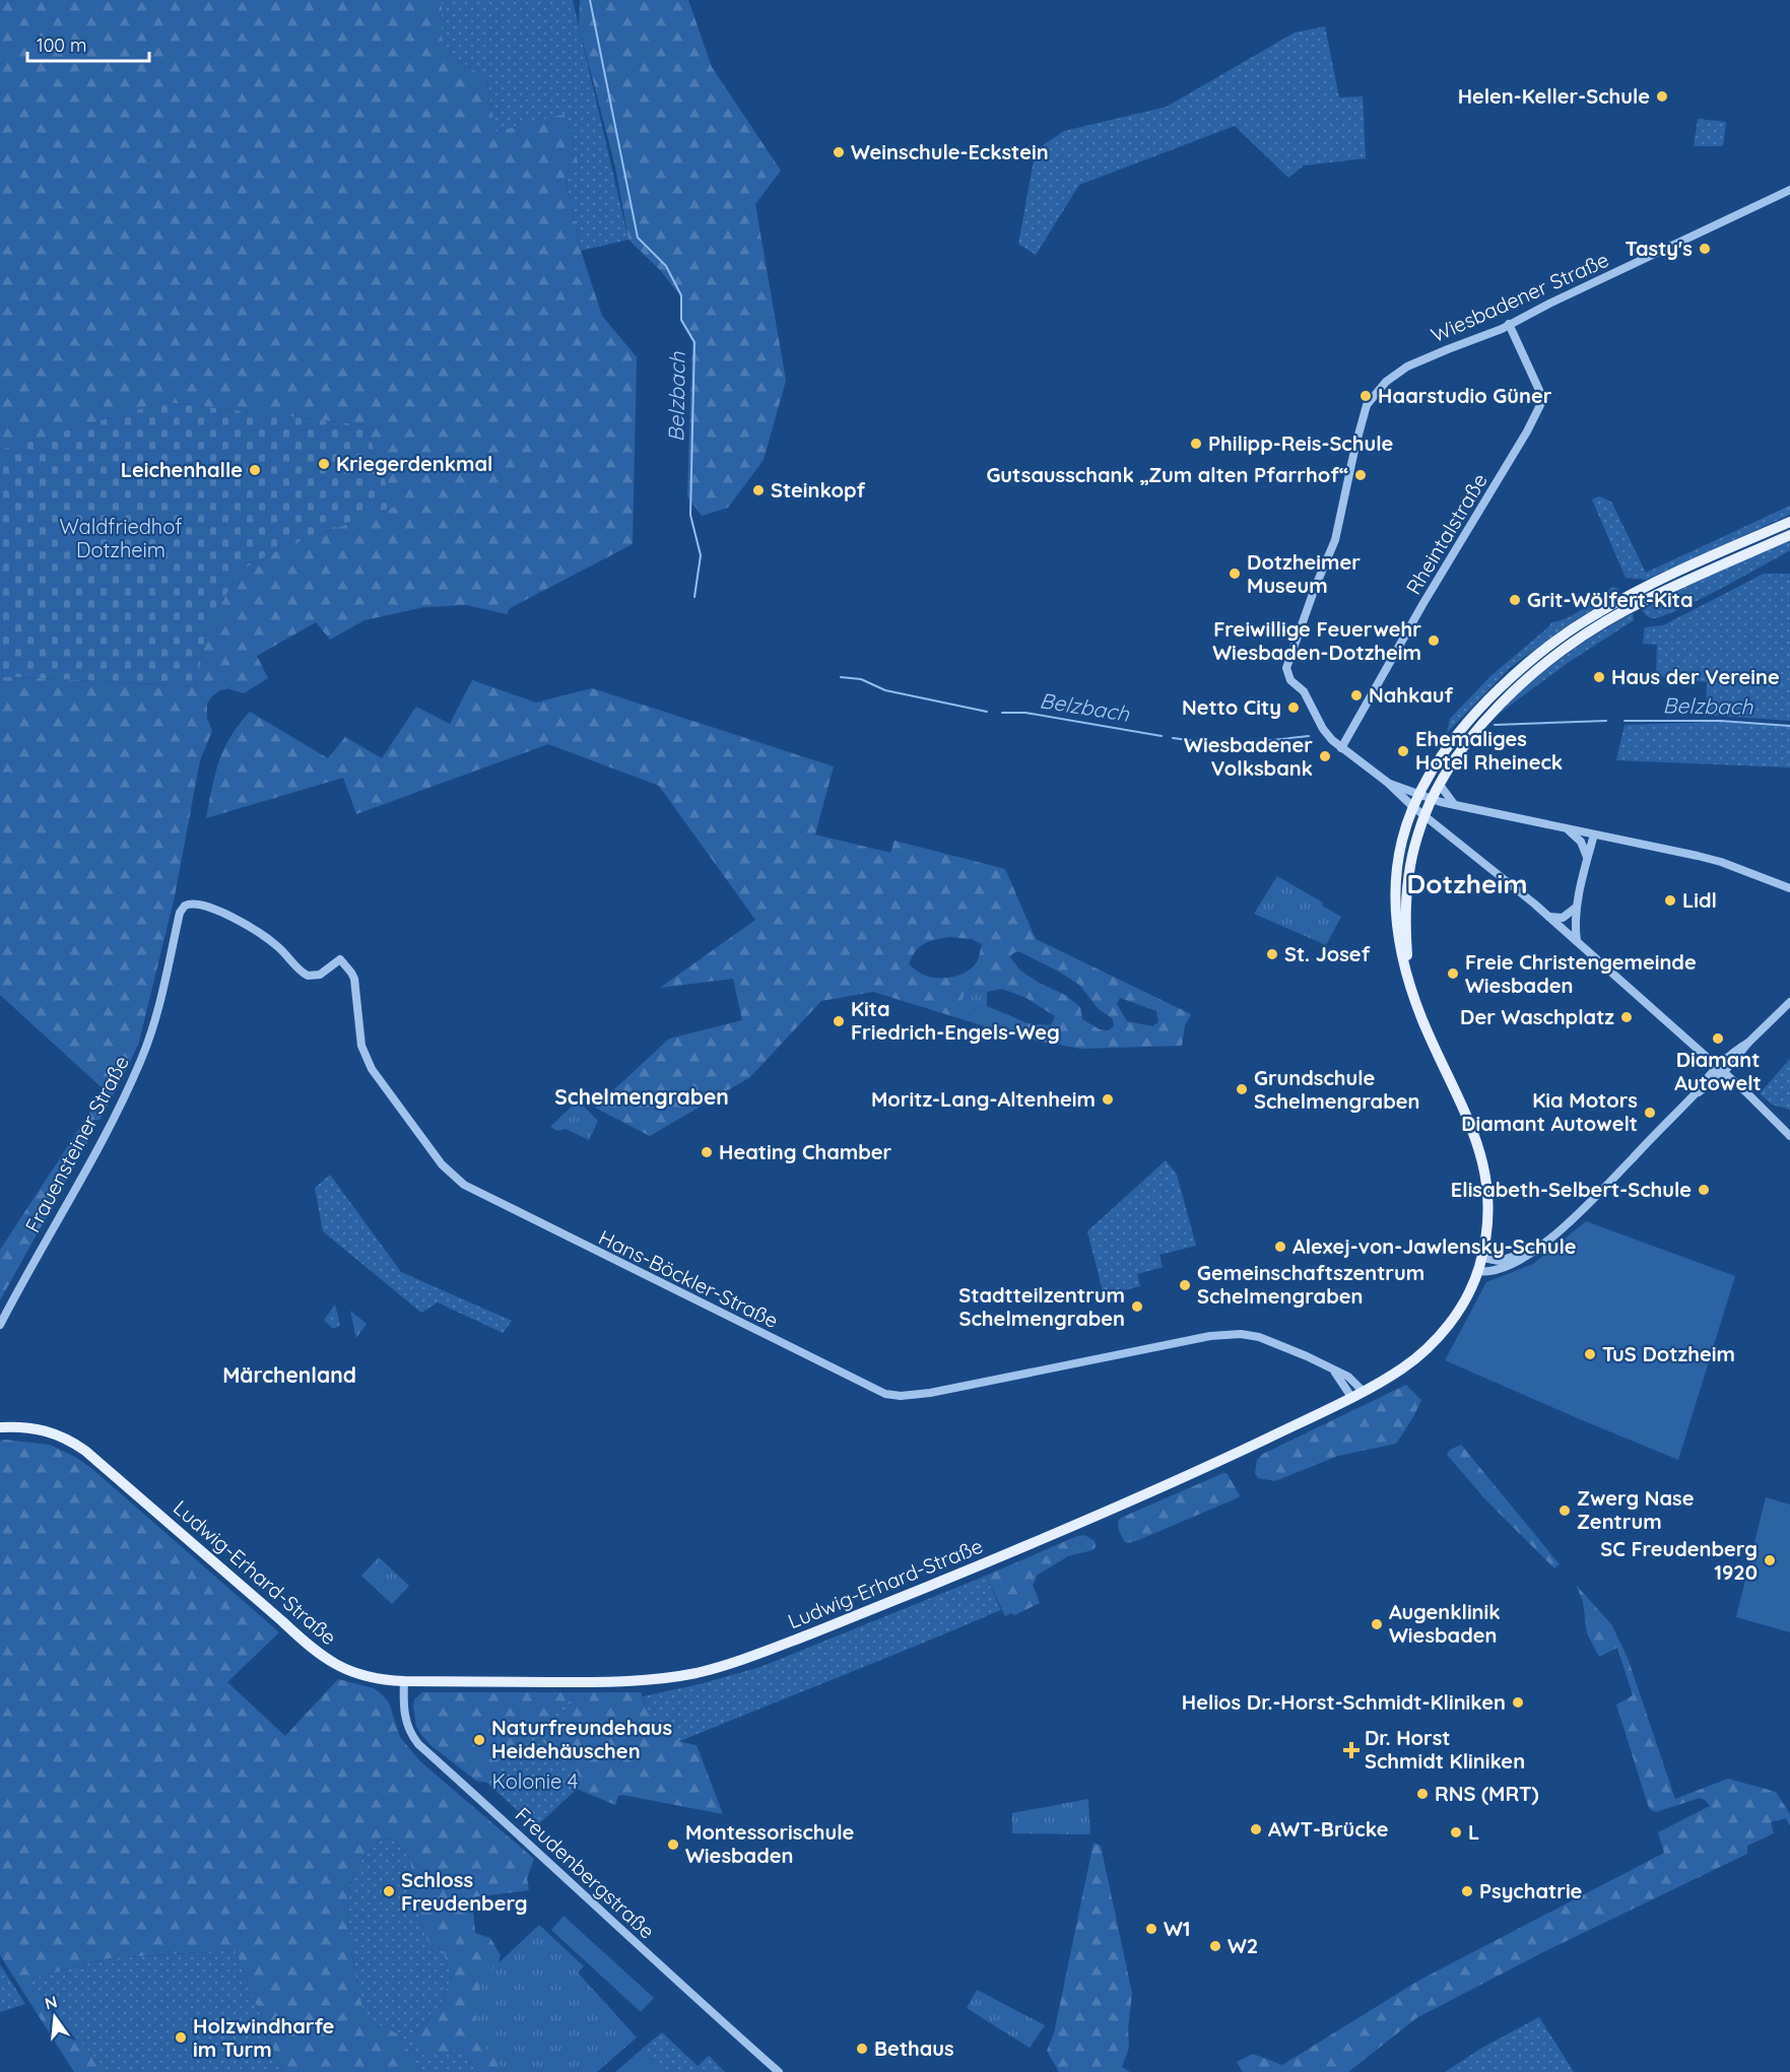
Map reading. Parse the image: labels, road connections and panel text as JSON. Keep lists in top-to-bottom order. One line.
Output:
{"streets":{"main road":["Ludwig-Erhard-Straße"],"street":["Wiesbadener Straße","Rheintalstraße","Frauensteiner Straße","Hans-Böckler-Straße","Freudenbergstraße"]},"crossings":[["Wiesbadener Straße","Rheintalstraße"],["Frauensteiner Straße","Hans-Böckler-Straße"],["Hans-Böckler-Straße","Ludwig-Erhard-Straße"],["Ludwig-Erhard-Straße","Freudenbergstraße"]],"districts":["Dotzheim","Schelmengraben","Märchenland"],"water":["Belzbach"],"parks":["Waldfriedhof Dotzheim","Kolonie 4"],"places":{"other":["Helen-Keller-Schule","Weinschule-Eckstein","Tasty's","Haarstudio Güner","Philipp-Reis-Schule","Kriegerdenkmal","Leichenhalle","Gutsausschank „Zum alten Pfarrhof“","Steinkopf","Dotzheimer Museum","Grit-Wölfert-Kita","Freiwillige Feuerwehr Wiesbaden-Dotzheim","Haus der Vereine","Nahkauf","Netto City","Ehemaliges Hotel Rheineck","Wiesbadener Volksbank","Lidl","St. Josef","Freie Christengemeinde Wiesbaden","Der Waschplatz","Kita Friedrich-Engels-Weg","Diamant Autowelt","Grundschule Schelmengraben","Moritz-Lang-Altenheim","Kia Motors Diamant Autowelt","Heating Chamber","Elisabeth-Selbert-Schule","Alexej-von-Jawlensky-Schule","Gemeinschaftszentrum Schelmengraben","Stadtteilzentrum Schelmengraben","TuS Dotzheim","Zwerg Nase Zentrum","SC Freudenberg 1920","Augenklinik Wiesbaden","Helios Dr.-Horst-Schmidt-Kliniken","Naturfreundehaus Heidehäuschen","RNS (MRT)","AWT-Brücke","L","Montessorischule Wiesbaden","Schloss Freudenberg","Psychatrie","W1","W2","Holzwindharfe im Turm","Bethaus"],"health":["Dr. Horst Schmidt Kliniken"]},"scale_bar":"100 m","north":"top"}
